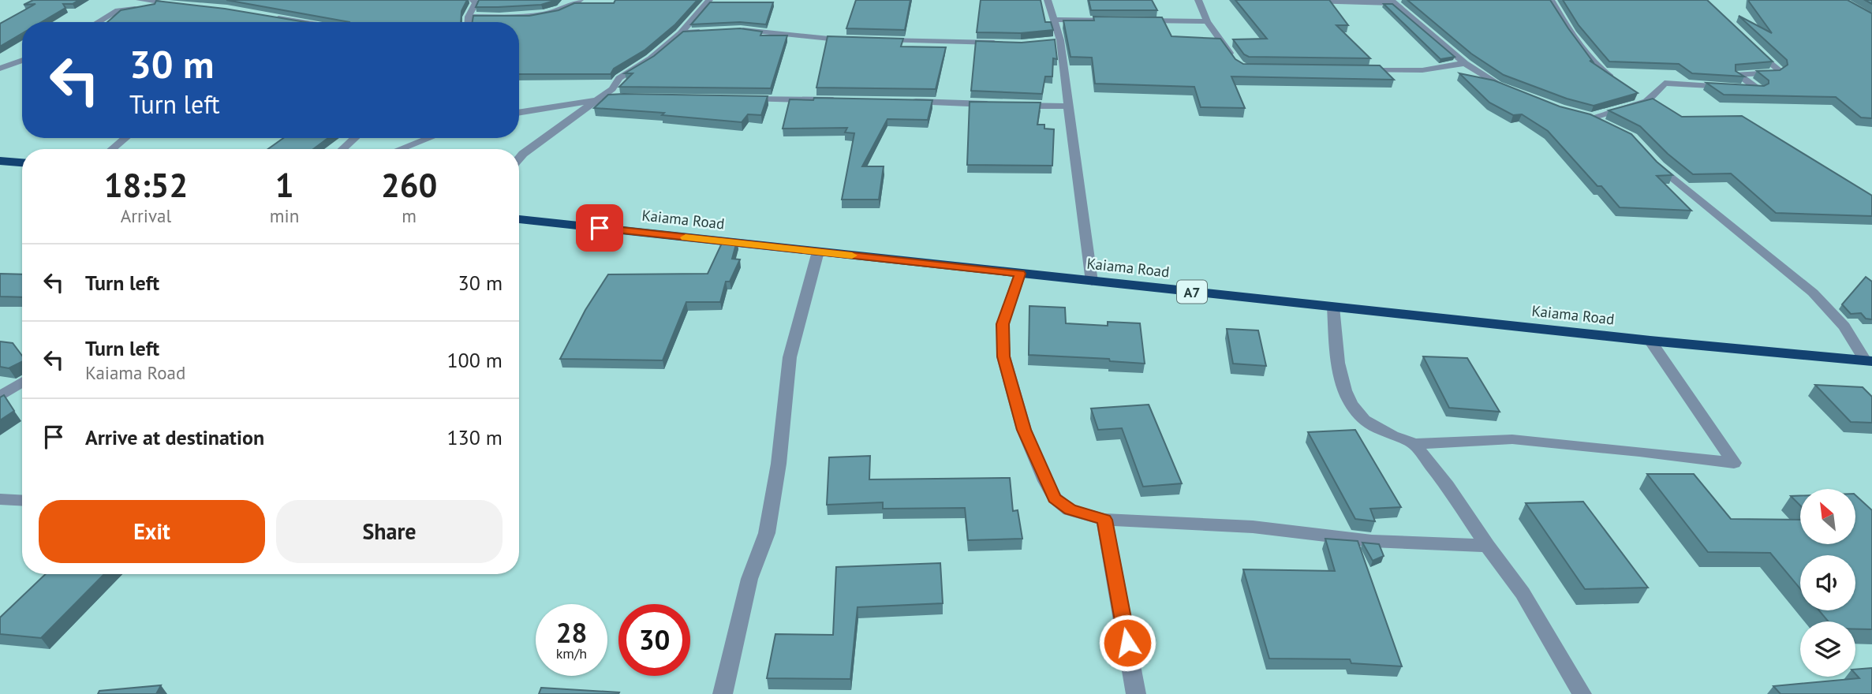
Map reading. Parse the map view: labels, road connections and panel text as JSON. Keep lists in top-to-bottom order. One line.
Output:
{"streets":{"highway":["Kaiama Road","A7"]},"north":"top left","page":{"turn":["30 m","Turn left"],"eta":["18:52","Arrival","1","min","260","m"],"list":[{"name":"Turn left","value":"30 m"},{"name":"Turn left","note":"Kaiama Road","value":"100 m"},{"name":"Arrive at destination","value":"130 m"}],"buttons":["Exit","Share"],"speed":"28 km/h","limit":"30"}}
